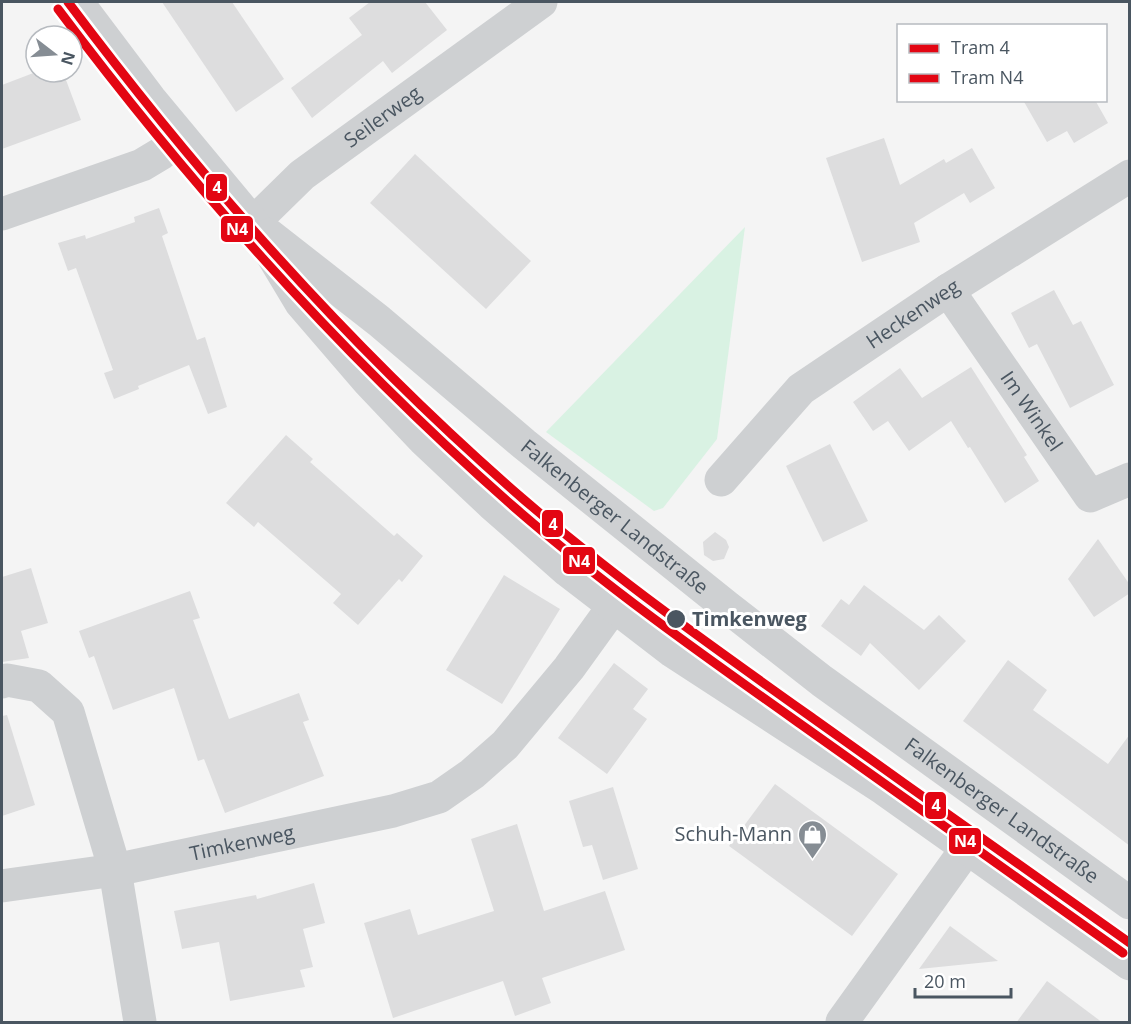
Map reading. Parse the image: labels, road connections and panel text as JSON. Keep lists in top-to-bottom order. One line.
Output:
{"streets":{"street":["Seilerweg","Heckenweg","Im Winkel","Falkenberger Landstraße","Timkenweg"]},"crossings":[["Seilerweg","Falkenberger Landstraße"],["Heckenweg","Im Winkel"],["Falkenberger Landstraße","Timkenweg"]],"places":{"other":["Timkenweg"],"shop":["Schuh-Mann"]},"lines":["tram line 4","tram line N4"],"legend":["Tram 4","Tram N4"],"scale_bar":"20 m","north":"right"}
